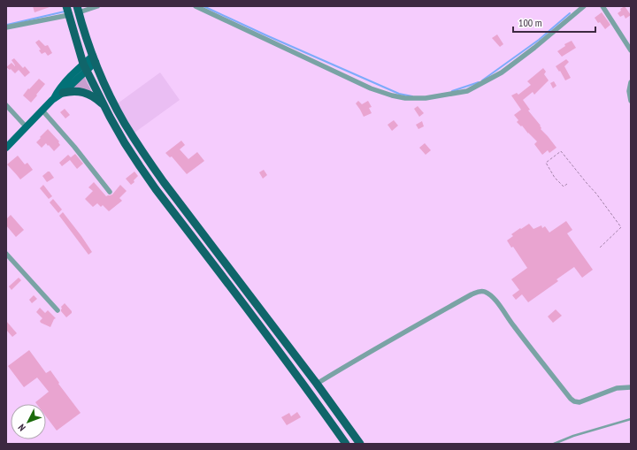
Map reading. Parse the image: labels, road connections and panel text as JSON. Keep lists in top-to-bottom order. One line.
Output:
{"scale_bar":"100 m","north":"bottom left"}
